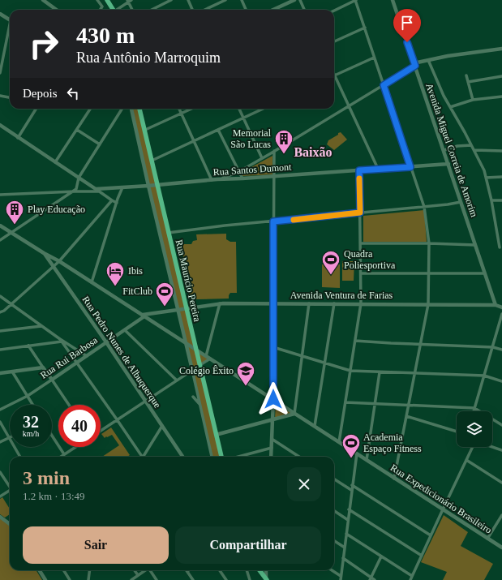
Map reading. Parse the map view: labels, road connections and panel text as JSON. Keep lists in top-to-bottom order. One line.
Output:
{"streets":{"main road":["Rua Maurício Pereira"],"street":["Avenida Miguel Correia de Amorim","Rua Santos Dumont","Avenida Ventura de Farias","Rua Pedro Nunes de Albuquerque","Rua Rui Barbosa","Rua Expedicionário Brasileiro"]},"crossings":[["Avenida Miguel Correia de Amorim","Rua Santos Dumont"],["Avenida Miguel Correia de Amorim","Avenida Ventura de Farias"],["Rua Santos Dumont","Rua Maurício Pereira"],["Rua Maurício Pereira","Avenida Ventura de Farias"],["Rua Maurício Pereira","Rua Expedicionário Brasileiro"],["Avenida Ventura de Farias","Rua Rui Barbosa"],["Avenida Ventura de Farias","Rua Expedicionário Brasileiro"],["Rua Pedro Nunes de Albuquerque","Rua Rui Barbosa"],["Rua Pedro Nunes de Albuquerque","Rua Expedicionário Brasileiro"],["Rua Rui Barbosa","Rua Expedicionário Brasileiro"]],"districts":["Baixão"],"places":{"building":["Memorial São Lucas","Play Educação"],"sports":["Quadra Poliesportiva","FitClub","Academia Espaço Fitness"],"hotel":["Ibis"],"school or university":["Colégio Êxito"]},"page":{"turn":["430 m","Rua Antônio Marroquim"],"then":"Depois","speed":"32 km/h","limit":"40","heading":["3 min","1.2 km · 13:49"],"buttons":["Sair","Compartilhar"]}}
